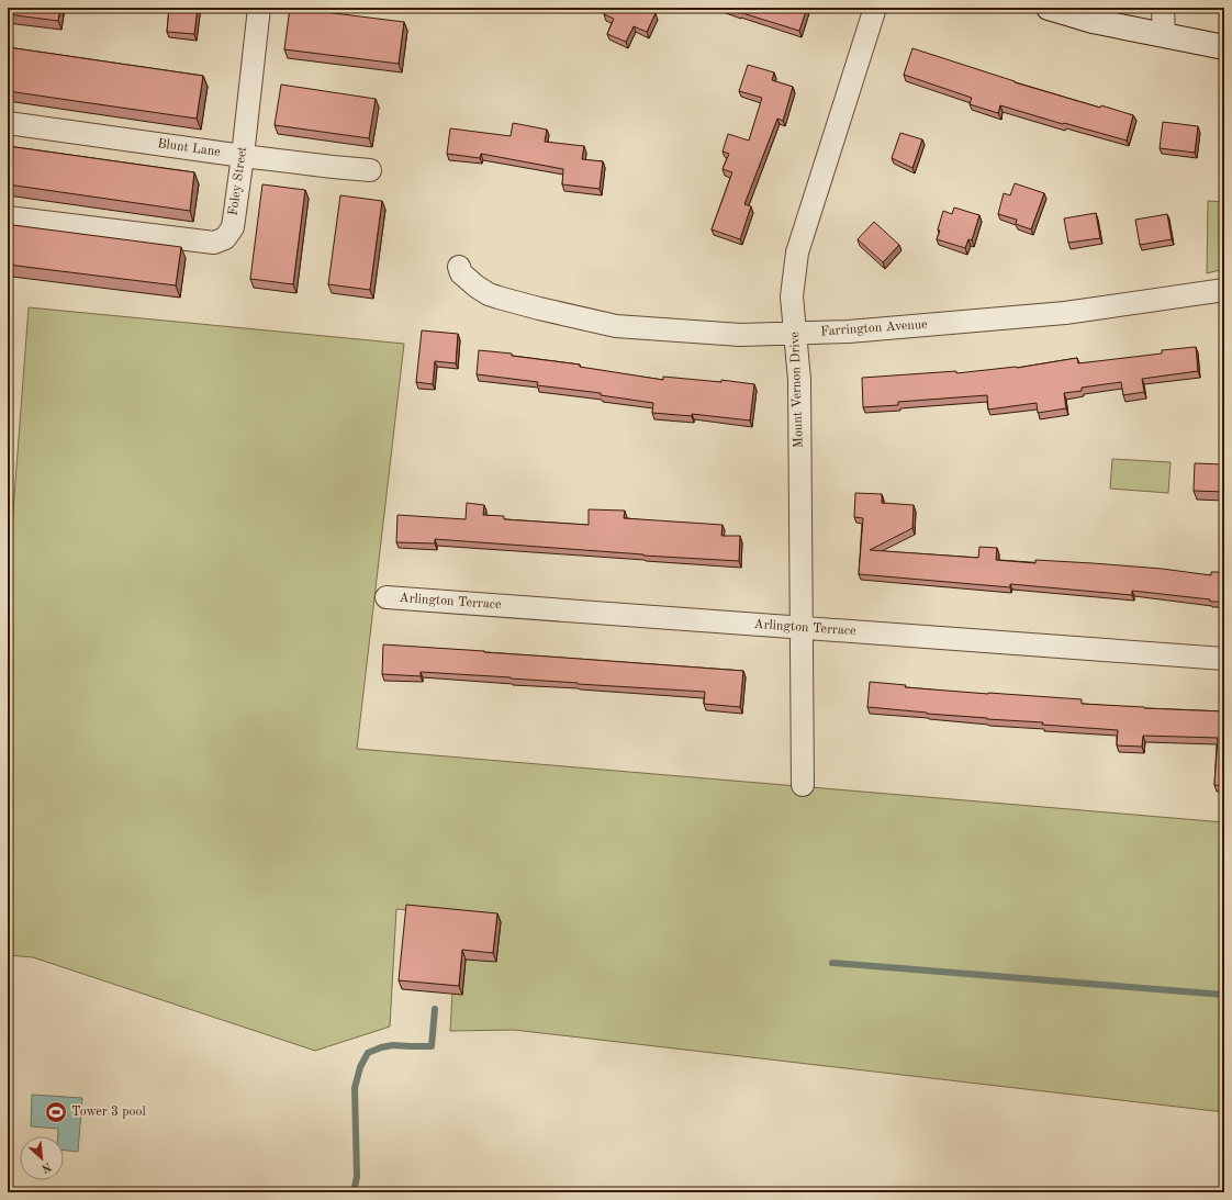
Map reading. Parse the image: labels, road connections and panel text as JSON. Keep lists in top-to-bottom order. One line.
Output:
{"streets":{"street":["Blunt Lane","Foley Street","Farrington Avenue","Mount Vernon Drive","Arlington Terrace"]},"crossings":[["Blunt Lane","Foley Street"],["Farrington Avenue","Mount Vernon Drive"],["Mount Vernon Drive","Arlington Terrace"]],"places":{"sports":["Tower 3 pool"]},"north":"bottom right"}
